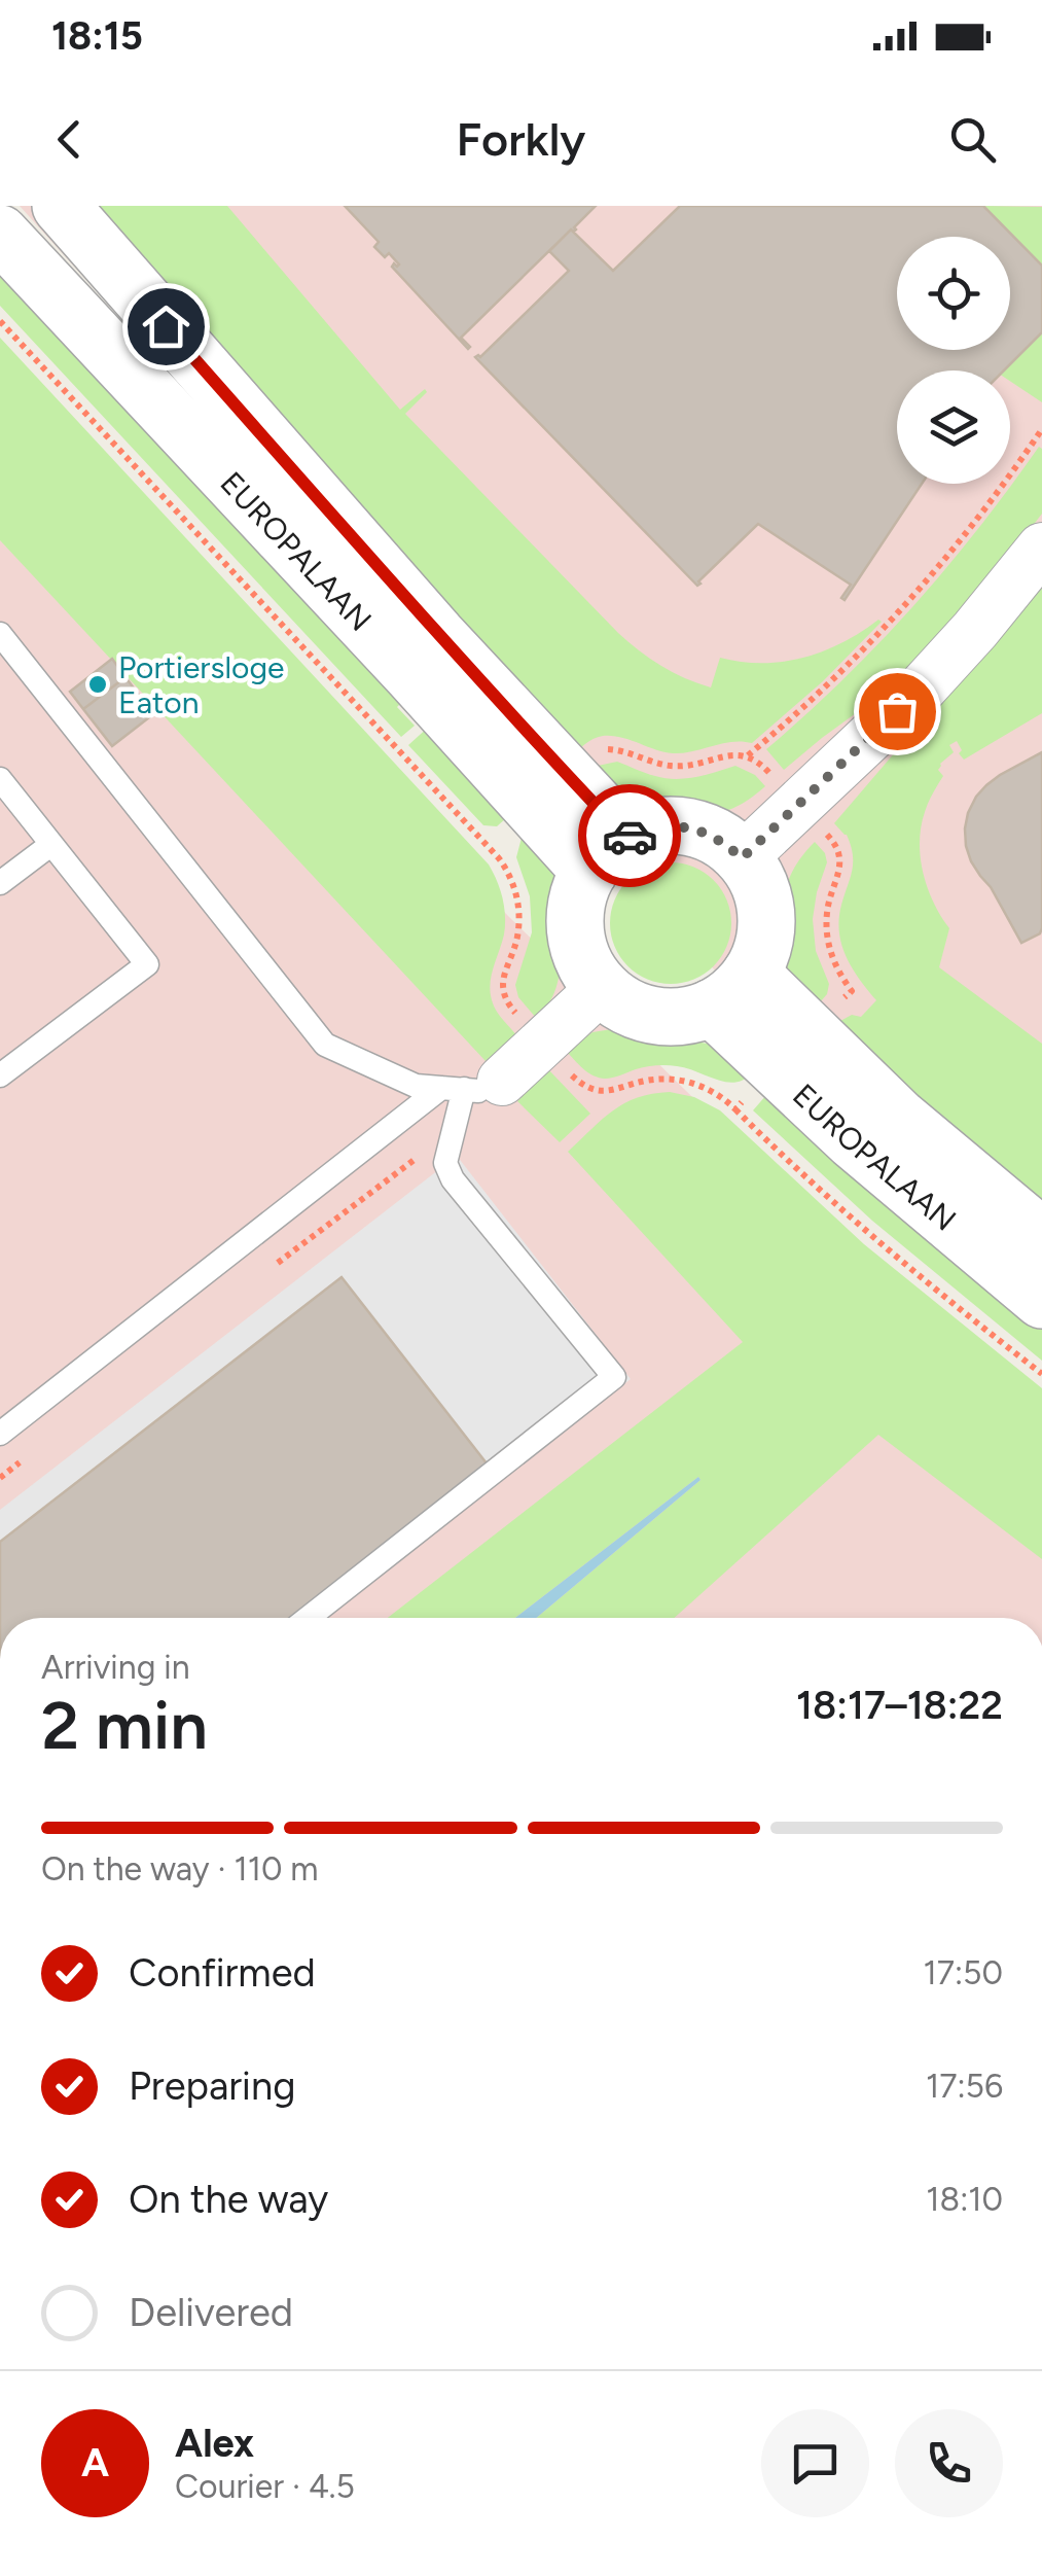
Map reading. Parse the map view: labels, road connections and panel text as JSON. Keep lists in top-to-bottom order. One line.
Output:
{"streets":{"street":["EUROPALAAN"]},"places":["Portiersloge Eaton"],"page":{"status":"18:15","header":"Forkly","heading":["2 min","Arriving in","18:17–18:22"],"panel":["Alex","Courier · 4.5"],"bar":"On the way · 110 m","list":[["Confirmed","17:50"],["Preparing","17:56"],["On the way","18:10"],"Delivered"],"round":"A"}}
